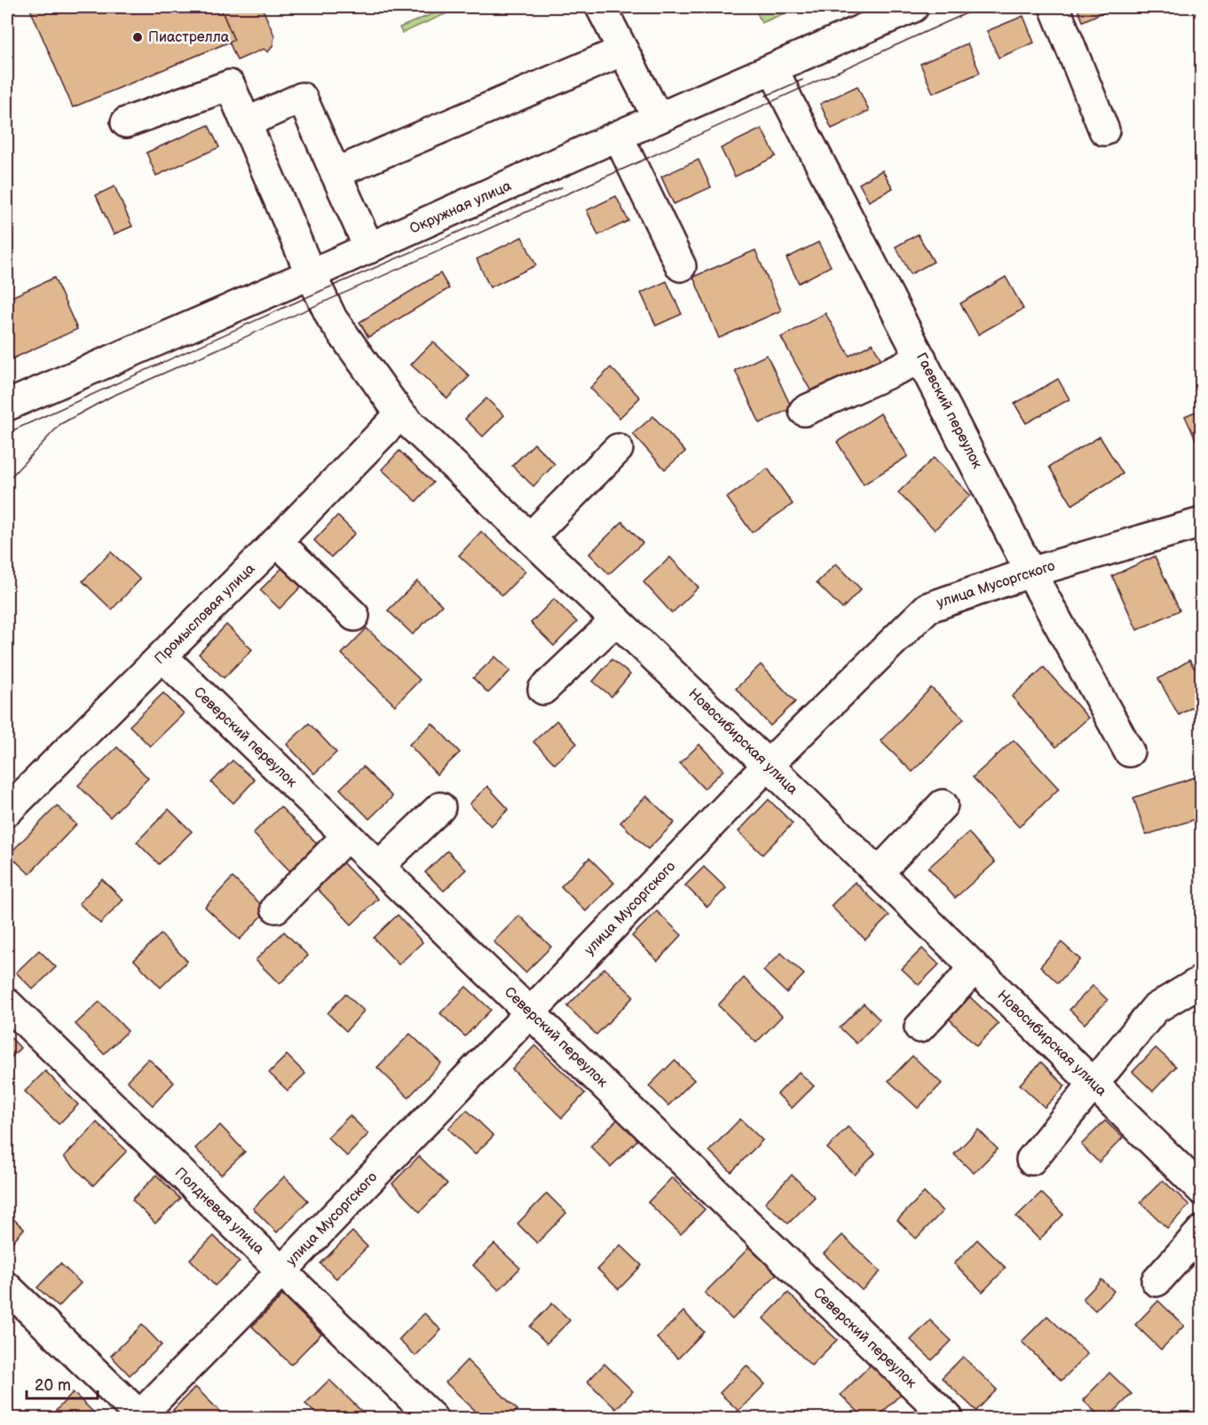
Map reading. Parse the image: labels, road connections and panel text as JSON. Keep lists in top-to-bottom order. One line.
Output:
{"streets":{"street":["Окружная улица","Гаевский переулок","улица Мусоргского","Промысловая улица","Северский переулок","Новосибирская улица","Полдневая улица"]},"crossings":[["Окружная улица","Гаевский переулок"],["Окружная улица","Новосибирская улица"],["Гаевский переулок","улица Мусоргского"],["улица Мусоргского","Северский переулок"],["улица Мусоргского","Новосибирская улица"],["улица Мусоргского","Полдневая улица"],["Промысловая улица","Северский переулок"],["Промысловая улица","Новосибирская улица"]],"places":["Пиастрелла"],"scale_bar":"20 m"}
